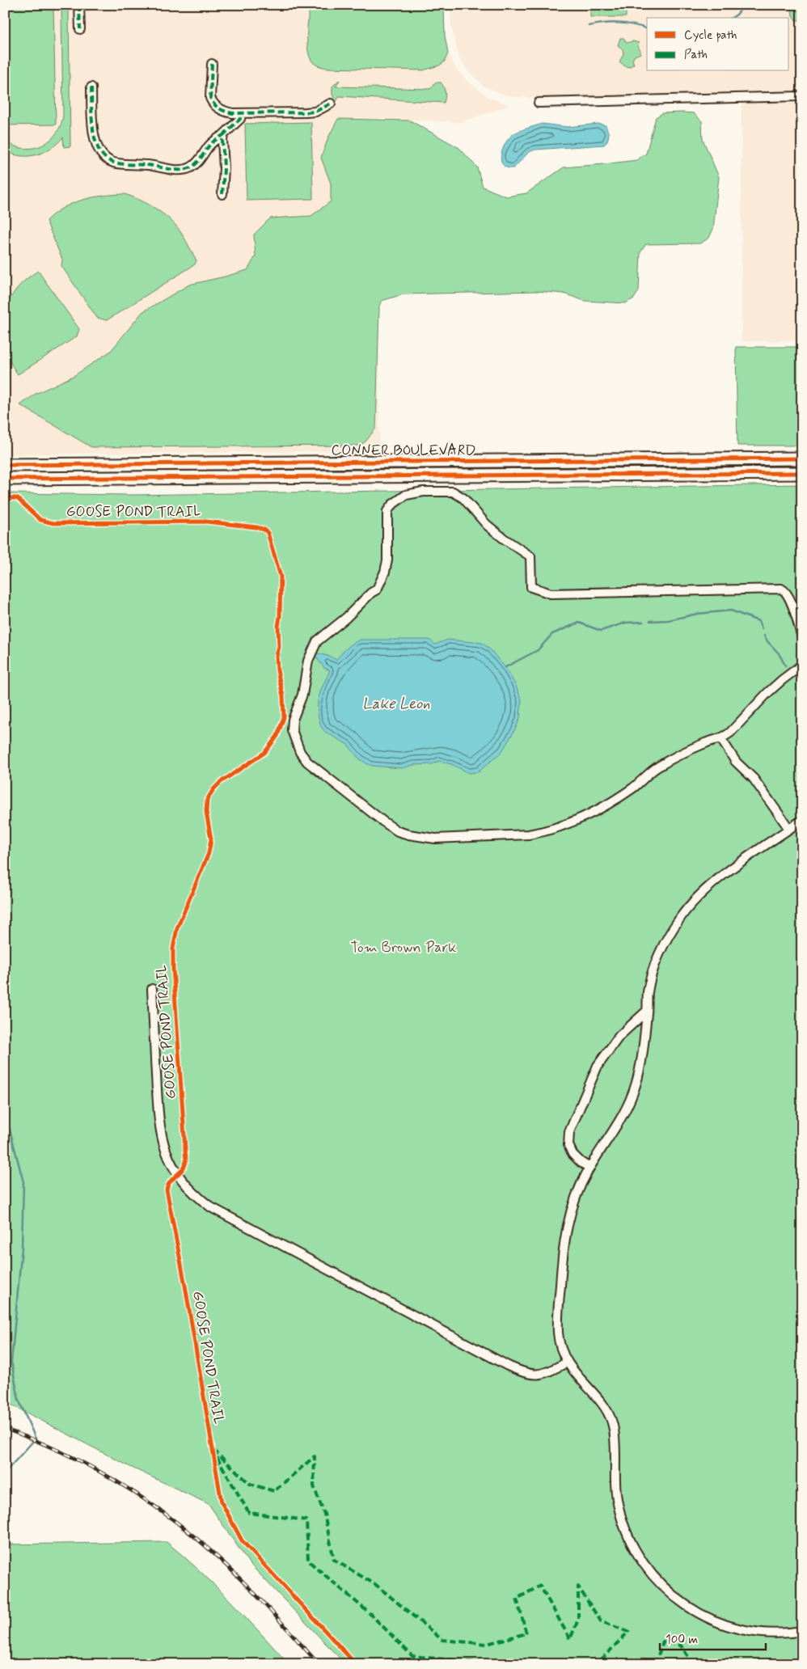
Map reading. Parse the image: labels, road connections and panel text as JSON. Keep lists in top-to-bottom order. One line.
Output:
{"streets":{"main road":["CONNER BOULEVARD"],"cycle path":["GOOSE POND TRAIL"]},"water":["Lake Leon"],"parks":["Tom Brown Park"],"legend":["Cycle path","Path"],"scale_bar":"100 m"}
